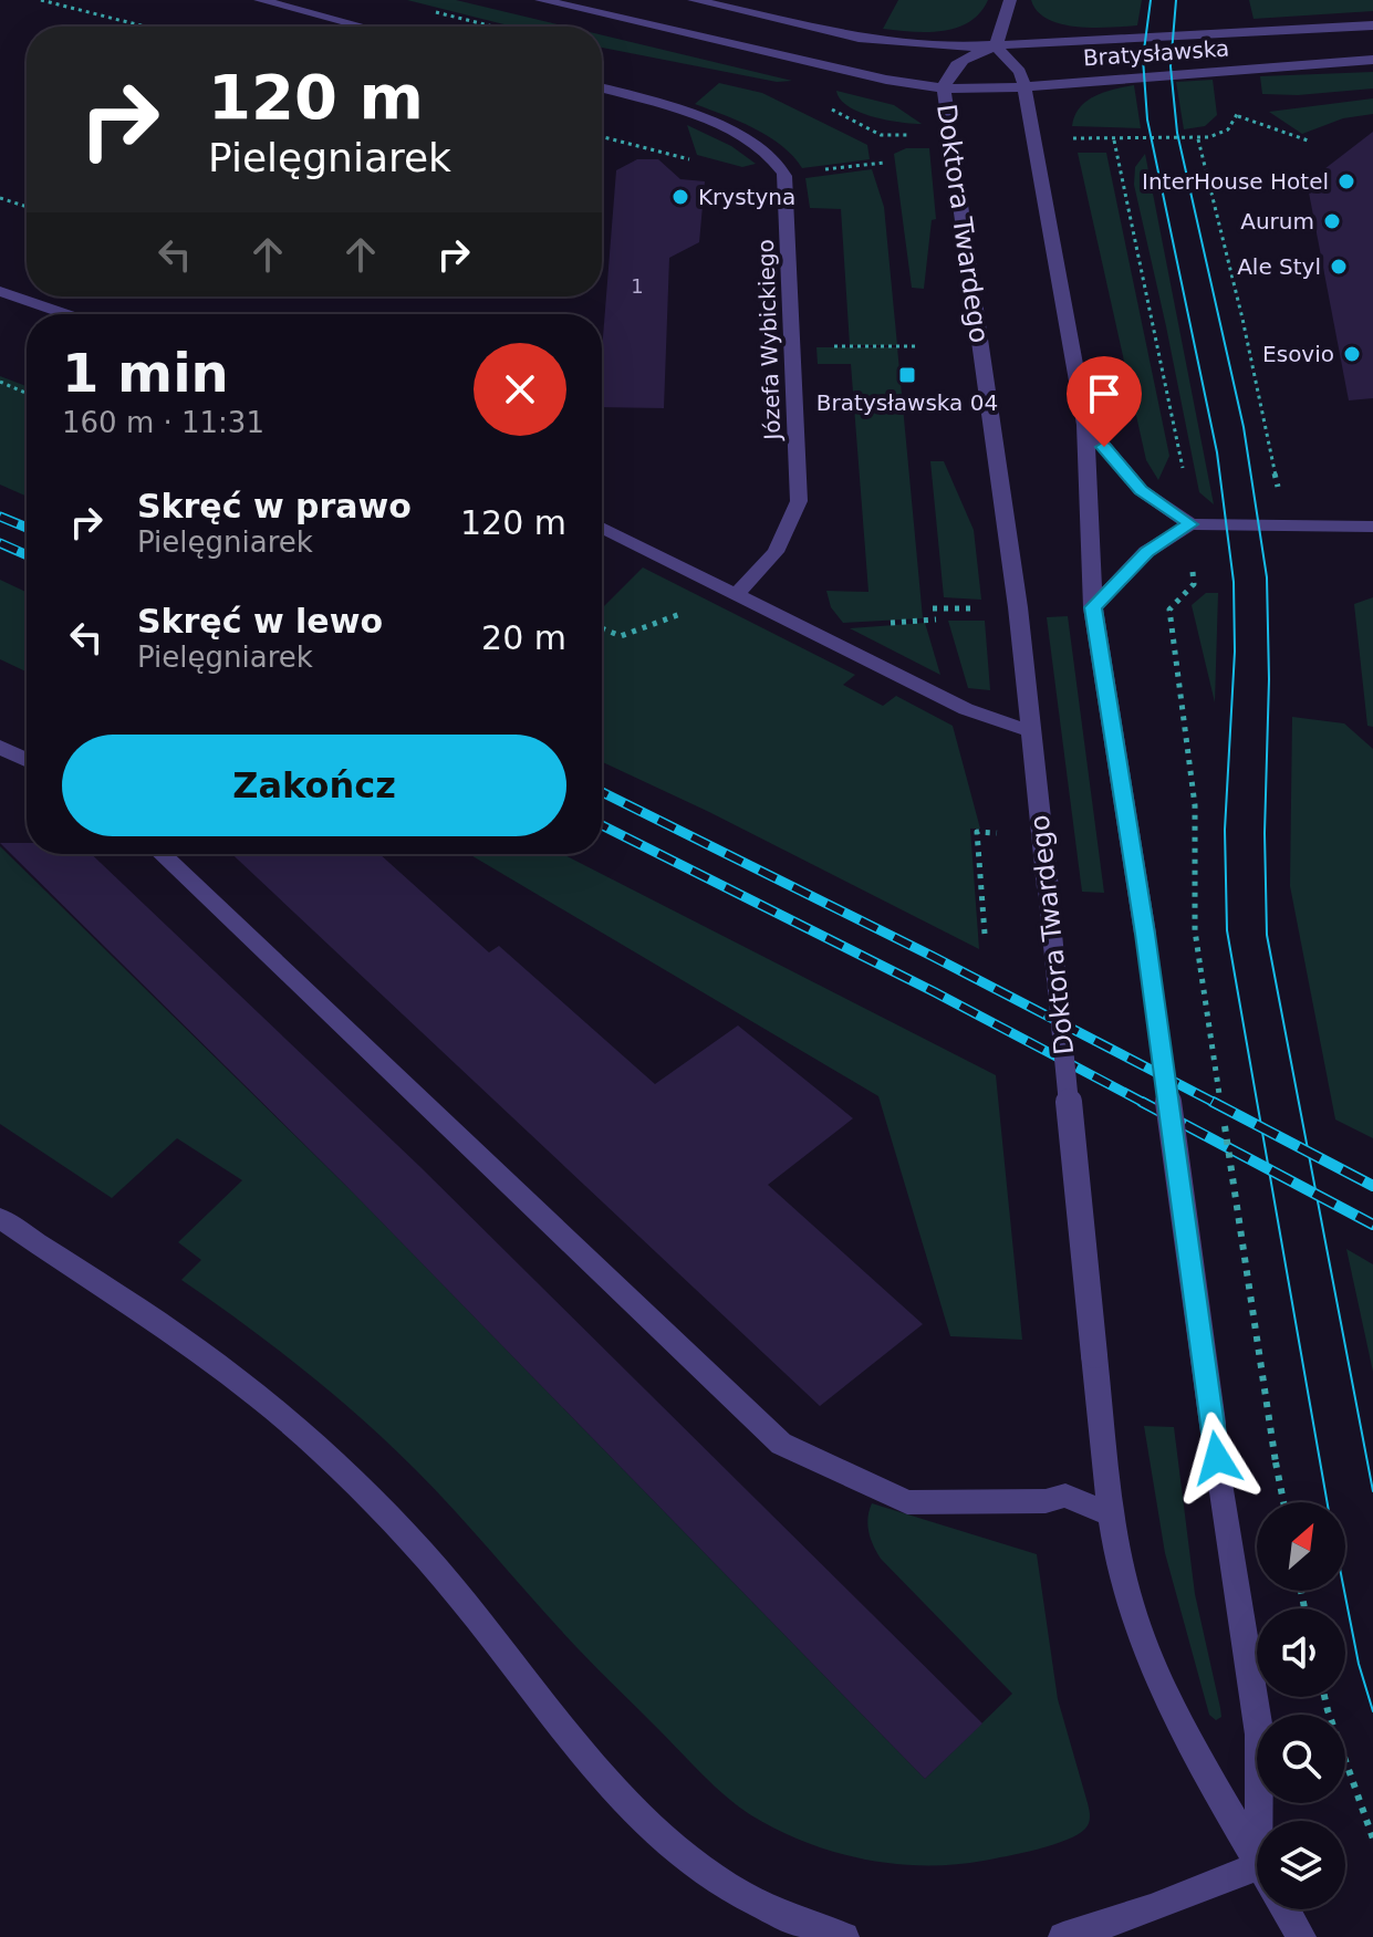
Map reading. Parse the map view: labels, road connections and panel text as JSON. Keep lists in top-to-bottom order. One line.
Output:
{"streets":{"street":["Bratysławska","Doktora Twardego","Józefa Wybickiego"]},"crossings":[["Bratysławska","Doktora Twardego"]],"places":{"other":["InterHouse Hotel","Krystyna","Aurum","Ale Styl","Esovio"],"transit":["Bratysławska 04"]},"house_numbers":["1"],"north":"top right","page":{"turn":["120 m","Pielęgniarek"],"heading":["1 min","160 m · 11:31"],"list":[{"name":"Skręć w prawo","note":"Pielęgniarek","value":"120 m"},{"name":"Skręć w lewo","note":"Pielęgniarek","value":"20 m"}],"buttons":"Zakończ"}}
